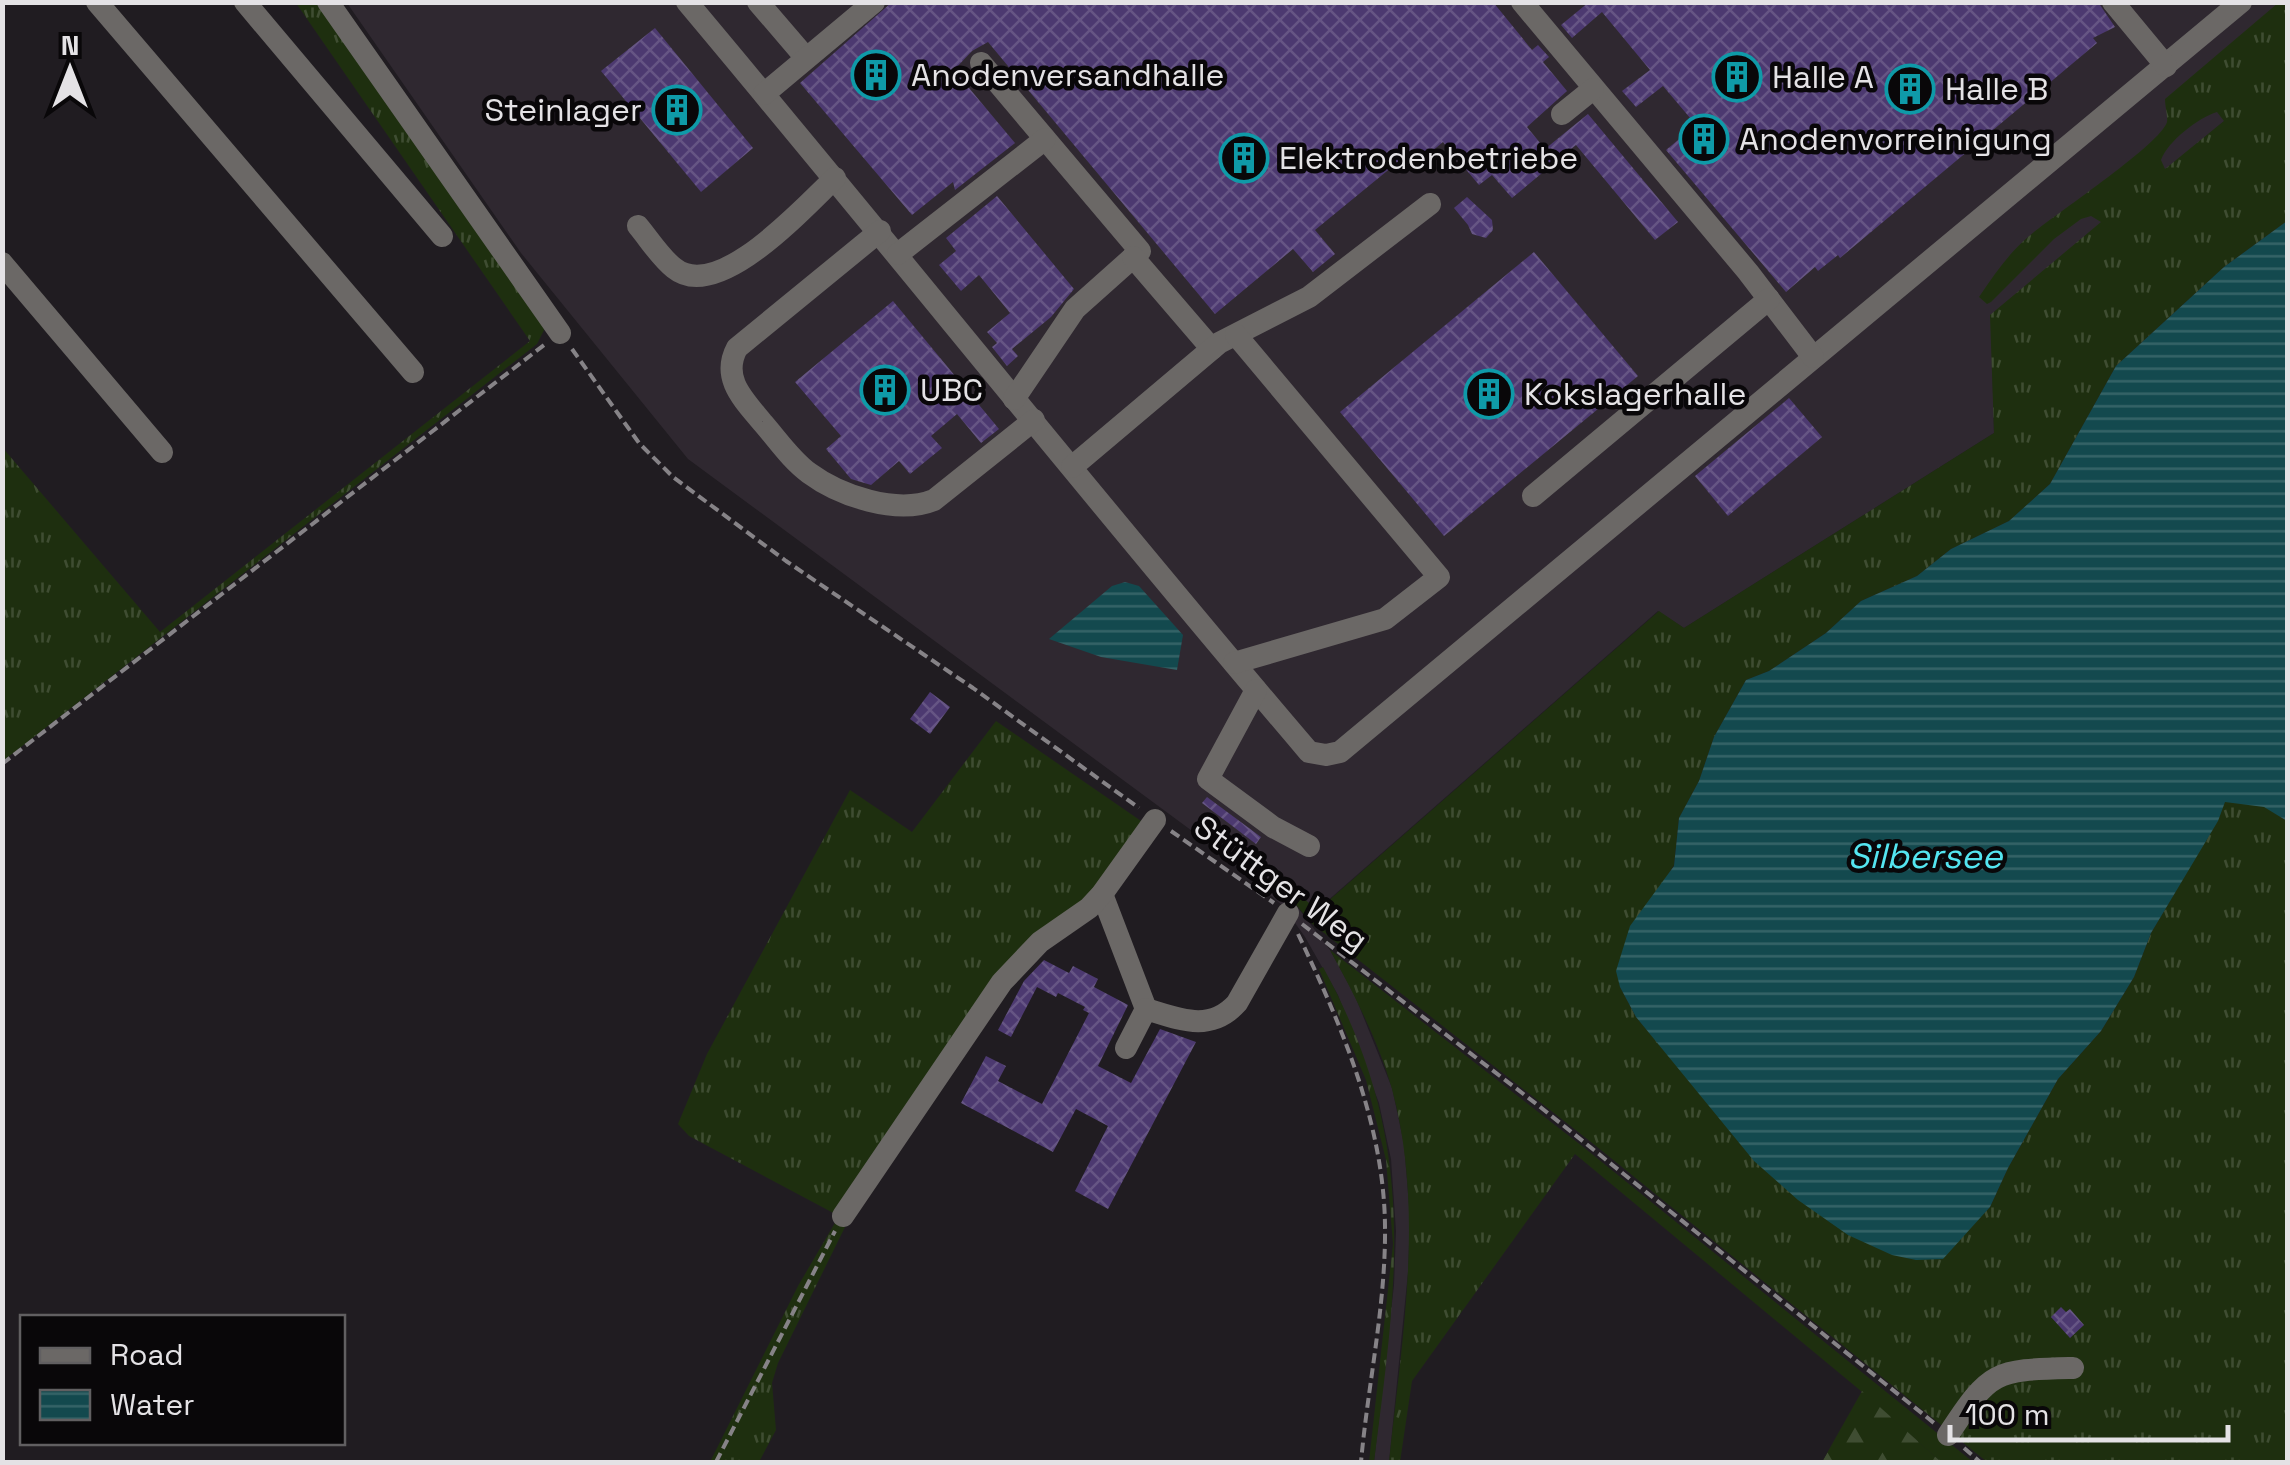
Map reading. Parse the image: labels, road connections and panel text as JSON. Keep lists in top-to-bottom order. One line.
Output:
{"streets":{"path":["Stüttger Weg"]},"water":["Silbersee"],"places":{"building":["Anodenversandhalle","Halle A","Halle B","Steinlager","Anodenvorreinigung","Elektrodenbetriebe","UBC","Kokslagerhalle"]},"legend":["Road","Water"],"scale_bar":"100 m","north":"top"}
